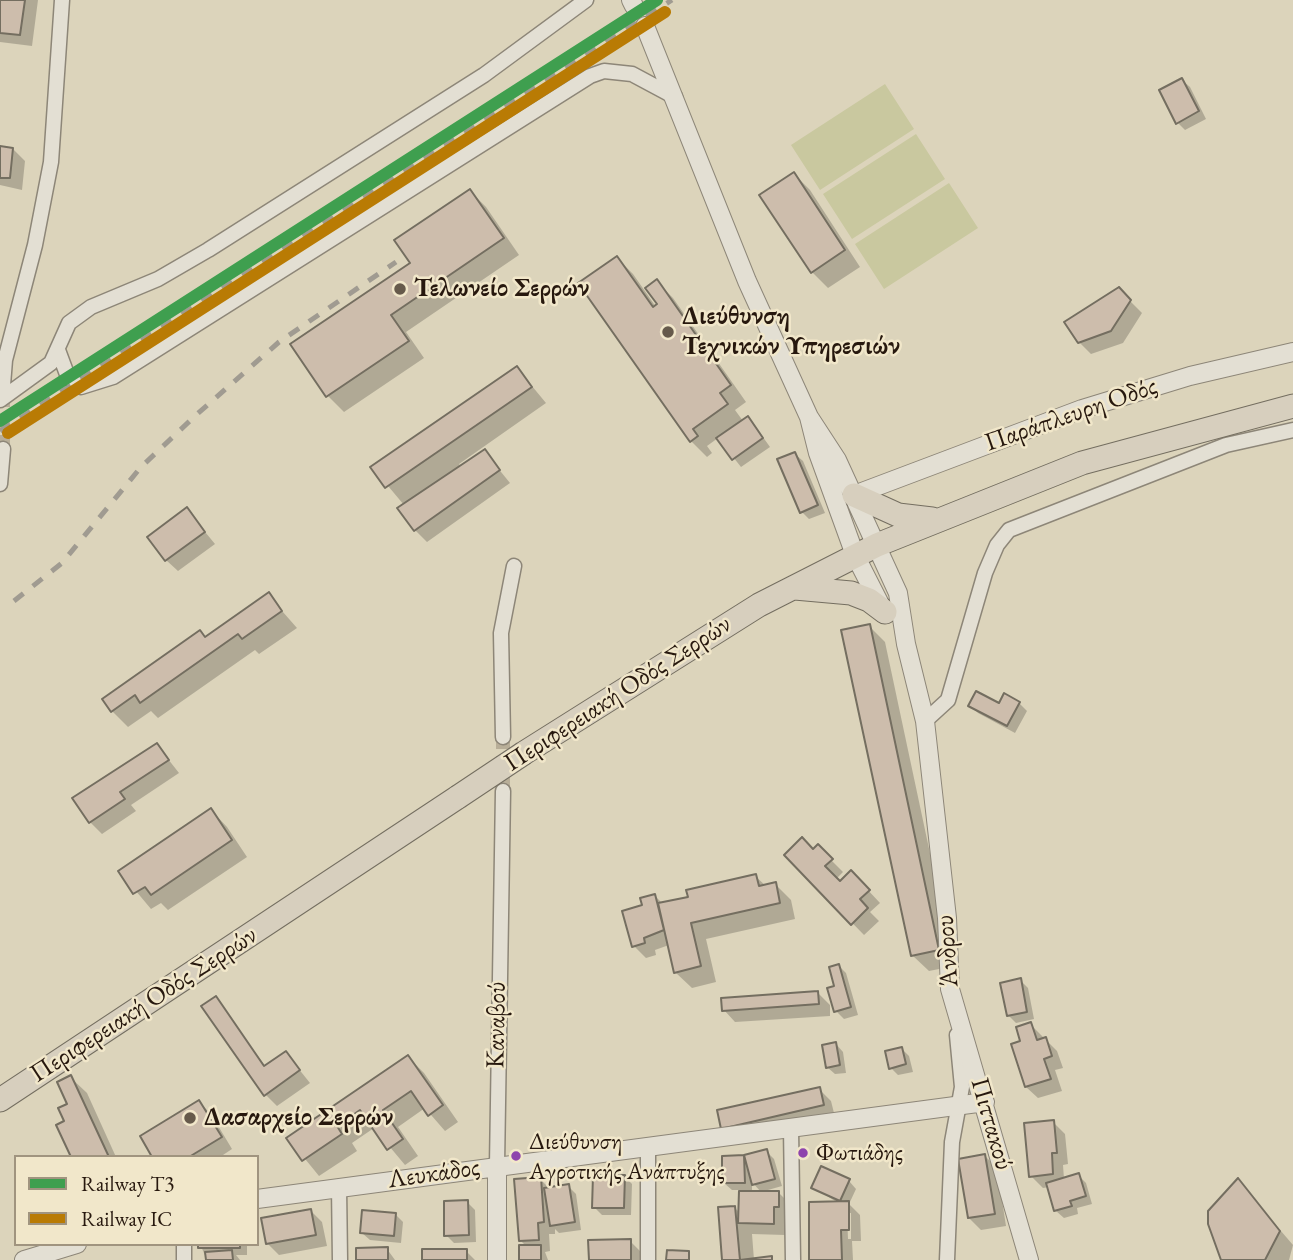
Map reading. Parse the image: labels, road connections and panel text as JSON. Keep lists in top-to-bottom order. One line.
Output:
{"streets":{"main road":["Περιφερειακή Οδός Σερρών"],"street":["Παράπλευρη Οδός","Άνδρου","Καναβού","Πιττακού","Λευκάδος"]},"crossings":[["Άνδρου","Πιττακού"],["Άνδρου","Λευκάδος"],["Καναβού","Λευκάδος"],["Πιττακού","Λευκάδος"]],"places":["Τελωνείο Σερρών","Διεύθυνση Τεχνικών Υπηρεσιών","Δασαρχείο Σερρών","Φωτιάδης","Διεύθυνση Αγροτικής Ανάπτυξης"],"lines":["rail line T3","rail line IC"],"legend":["Railway T3","Railway IC"]}
